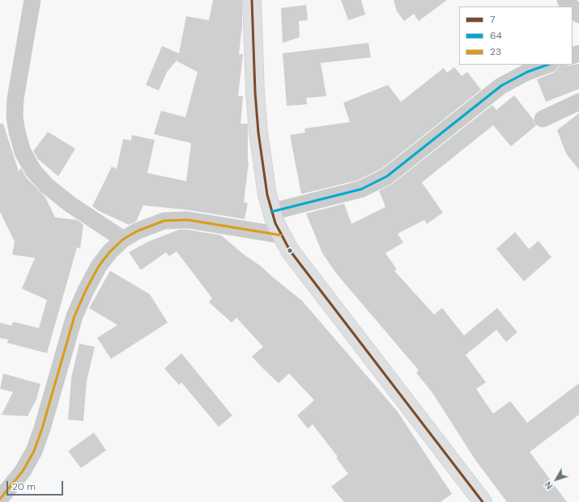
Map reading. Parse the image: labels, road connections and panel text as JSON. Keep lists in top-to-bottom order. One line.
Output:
{"lines":["transit line 7","transit line 64","transit line 23"],"legend":["7","64","23"],"scale_bar":"20 m","north":"bottom left"}
